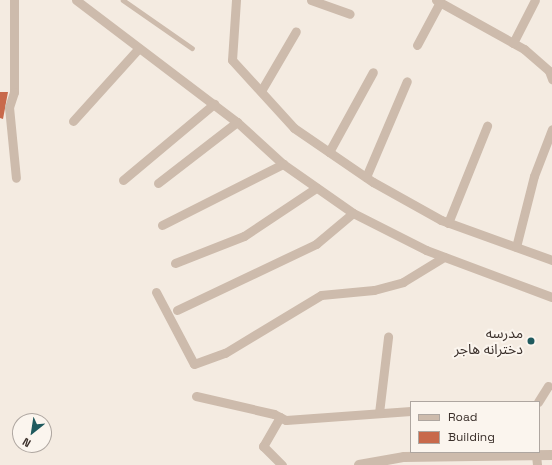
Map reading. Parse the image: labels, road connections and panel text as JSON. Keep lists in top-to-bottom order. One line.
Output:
{"places":["مدرسه دخترانه هاجر"],"legend":["Road","Building"],"north":"bottom left"}
